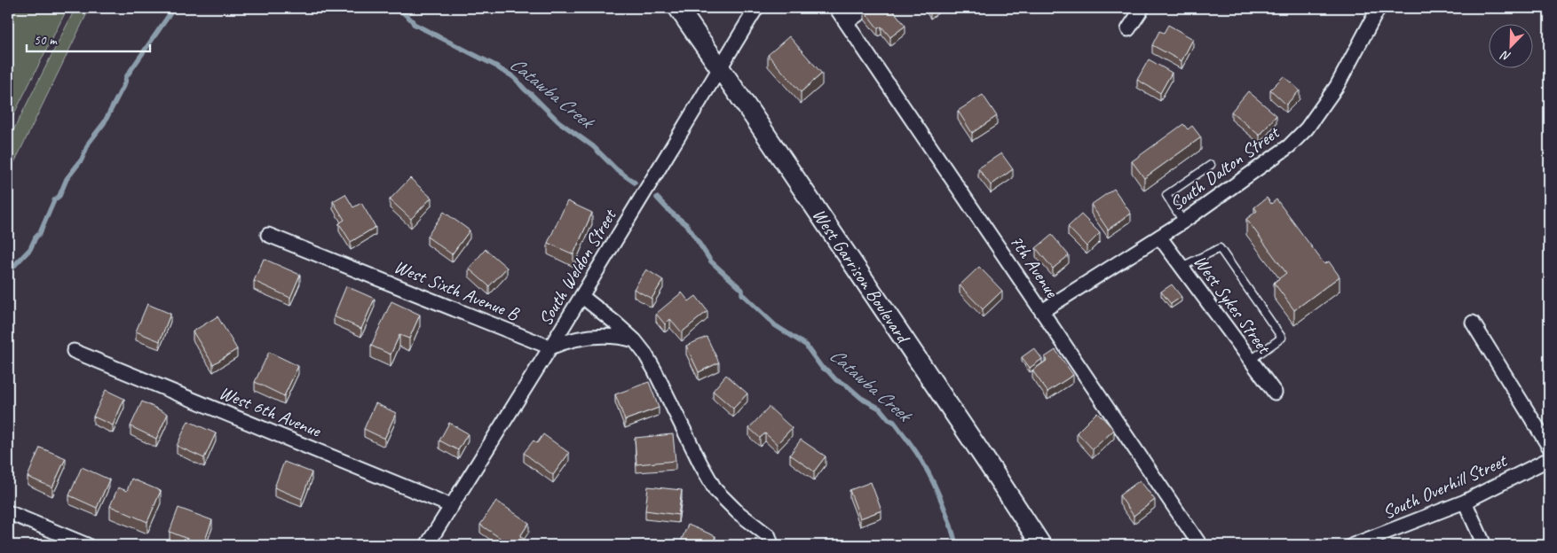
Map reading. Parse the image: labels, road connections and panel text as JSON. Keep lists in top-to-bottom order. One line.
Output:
{"streets":{"main road":["West Garrison Boulevard"],"street":["South Dalton Street","7th Avenue","South Weldon Street","West Sixth Avenue B","West Sykes Street","West 6th Avenue","South Overhill Street"]},"crossings":[["South Dalton Street","7th Avenue"],["South Dalton Street","West Sykes Street"],["South Weldon Street","West Garrison Boulevard"],["South Weldon Street","West Sixth Avenue B"],["South Weldon Street","West 6th Avenue"]],"water":["Catawba Creek"],"scale_bar":"50 m","north":"bottom left"}
